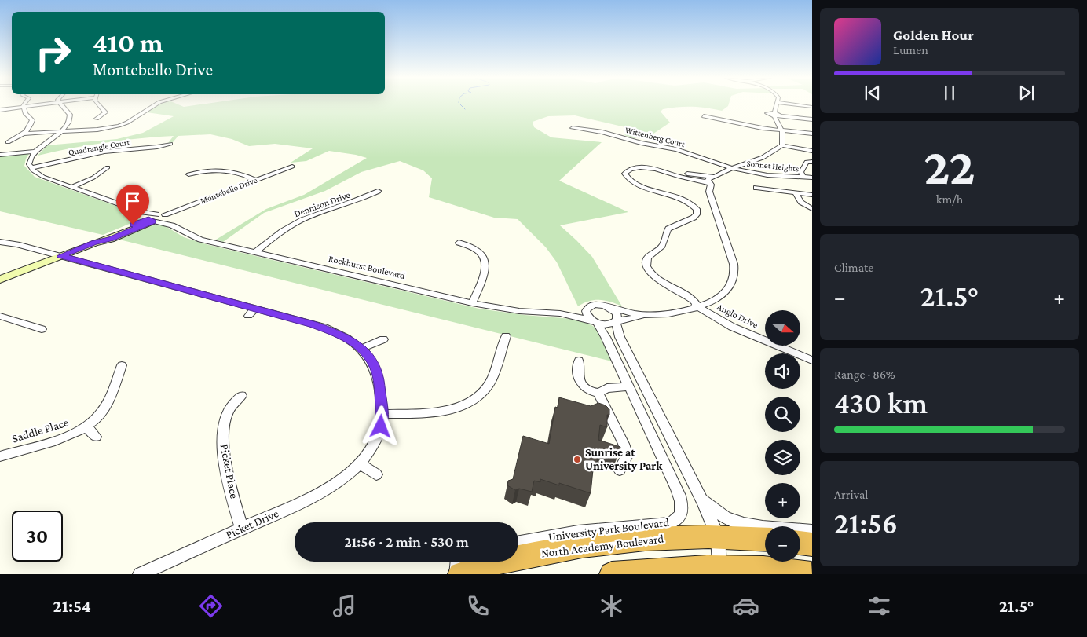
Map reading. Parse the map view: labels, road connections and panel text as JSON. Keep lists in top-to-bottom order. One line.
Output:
{"streets":{"highway":["North Academy Boulevard"],"street":["Wittenberg Court","Quadrangle Court","Sonnet Heights","Montebello Drive","Dennison Drive","Rockhurst Boulevard","Anglo Drive","Saddle Place","Picket Place","Picket Drive","University Park Boulevard"]},"crossings":[["Wittenberg Court","Sonnet Heights"],["Quadrangle Court","Rockhurst Boulevard"],["Montebello Drive","Rockhurst Boulevard"],["Dennison Drive","Rockhurst Boulevard"],["Rockhurst Boulevard","University Park Boulevard"],["Picket Place","Picket Drive"]],"places":["Sunrise at University Park"],"north":"right","page":{"turn":["410 m","Montebello Drive"],"song":["Golden Hour","Lumen"],"tile":[["22","km/h"],"Climate",["Range · 86%","430 km"],["Arrival","21:56"]],"heat":["−","21.5°","+"],"map_buttons":["+","−"],"limit":"30","trip":"21:56 · 2 min · 530 m","tabs":["21:54","21.5°"]}}
